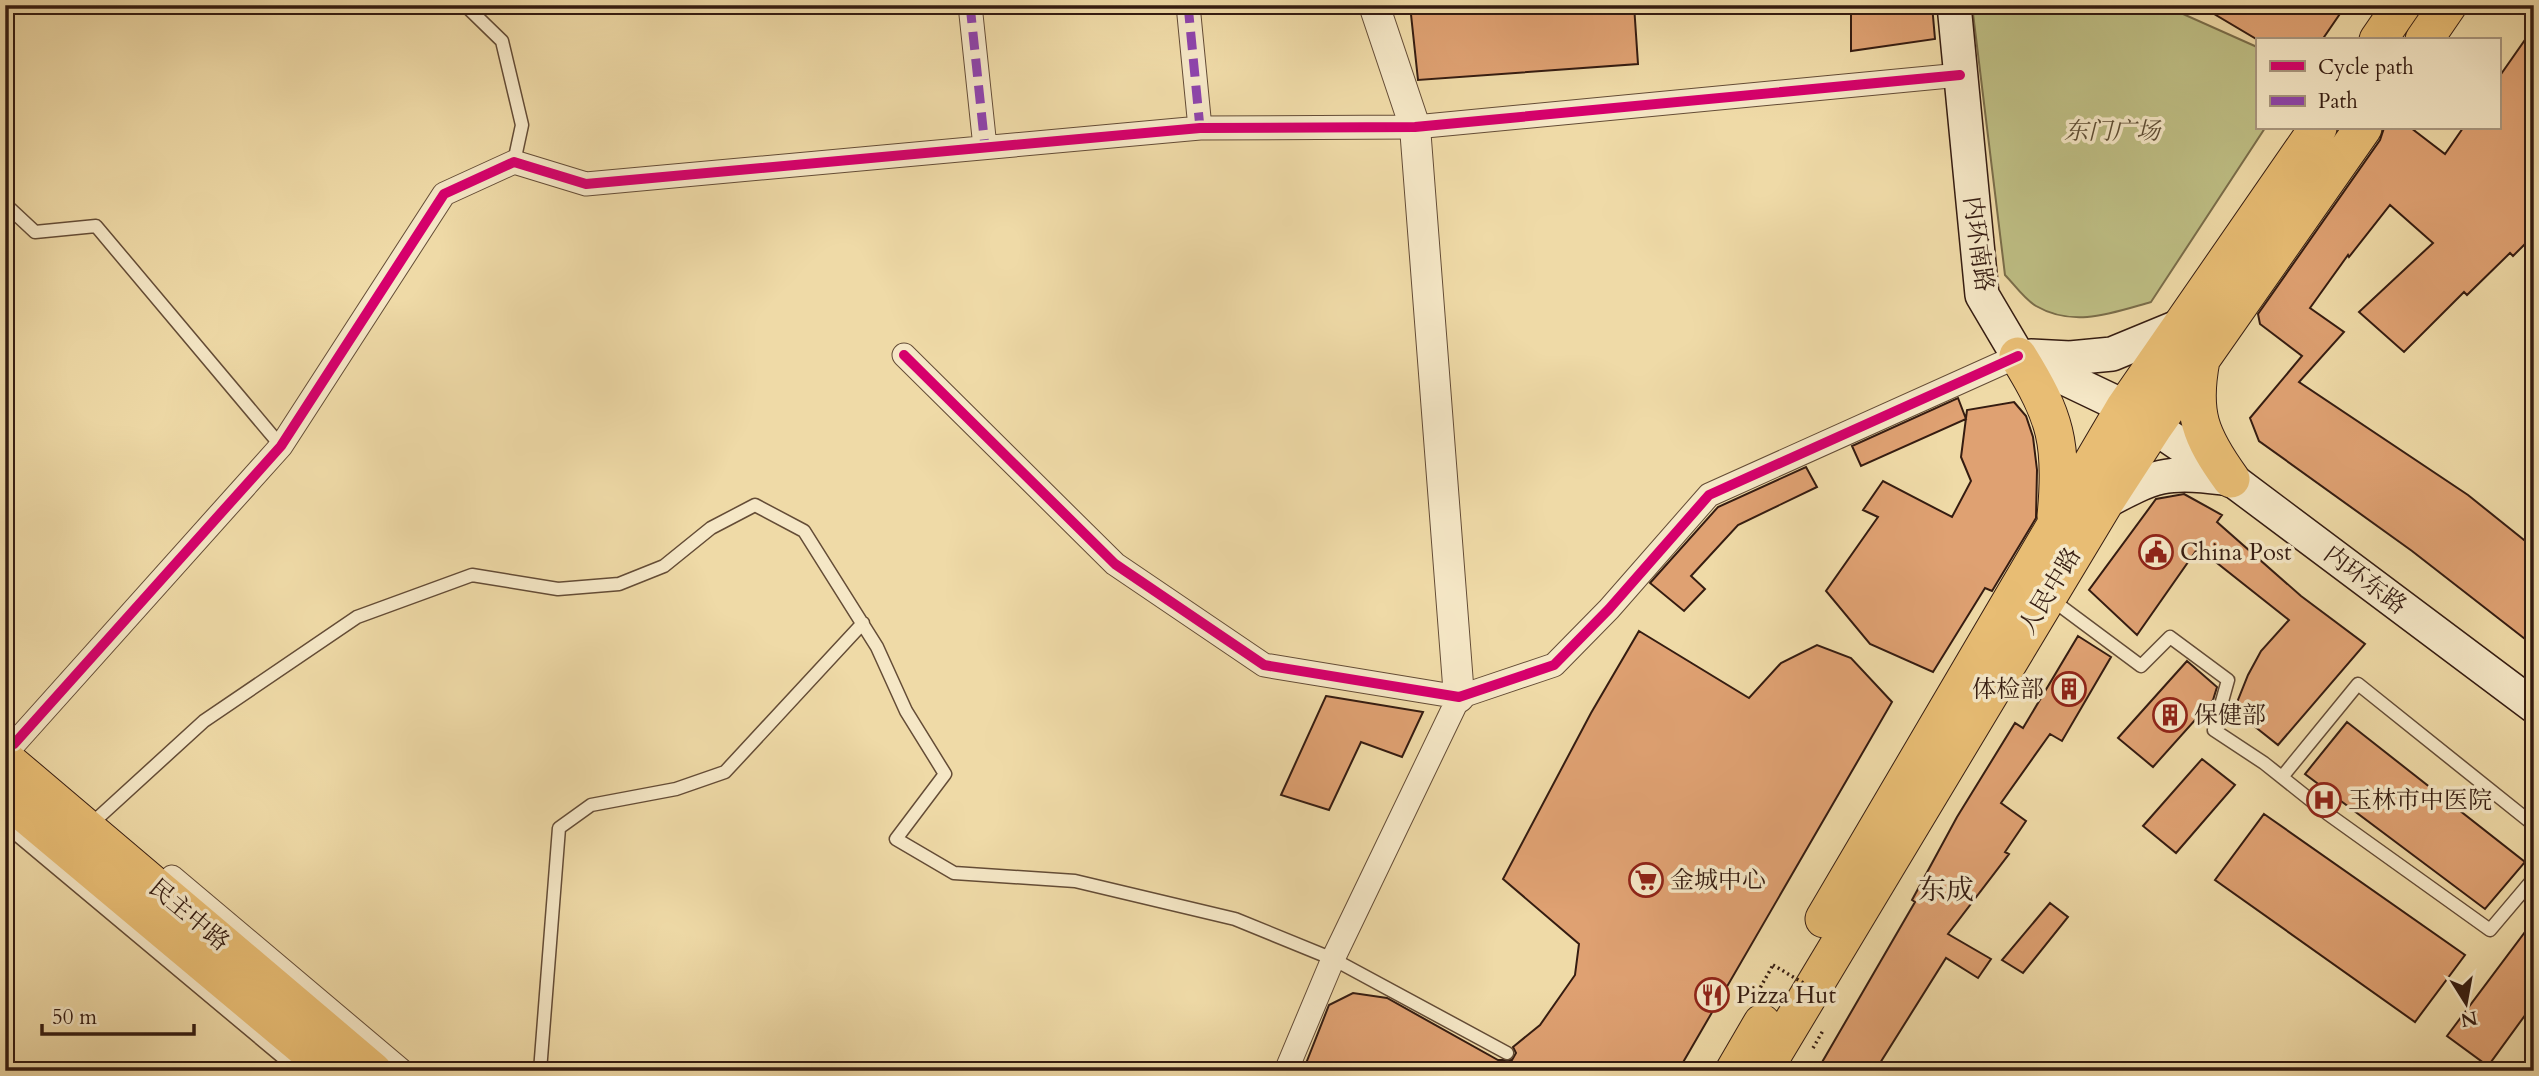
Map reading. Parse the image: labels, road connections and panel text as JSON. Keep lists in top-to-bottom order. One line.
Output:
{"streets":{"main road":["内环南路","内环东路","人民中路","民主中路"]},"crossings":[["内环东路","人民中路"]],"districts":["东成"],"parks":["东门广场"],"places":{"public building":["China Post"],"building":["体检部","保健部"],"hospital":["玉林市中医院"],"supermarket":["金城中心"],"restaurant":["Pizza Hut"]},"legend":["Cycle path","Path"],"scale_bar":"50 m","north":"bottom"}
